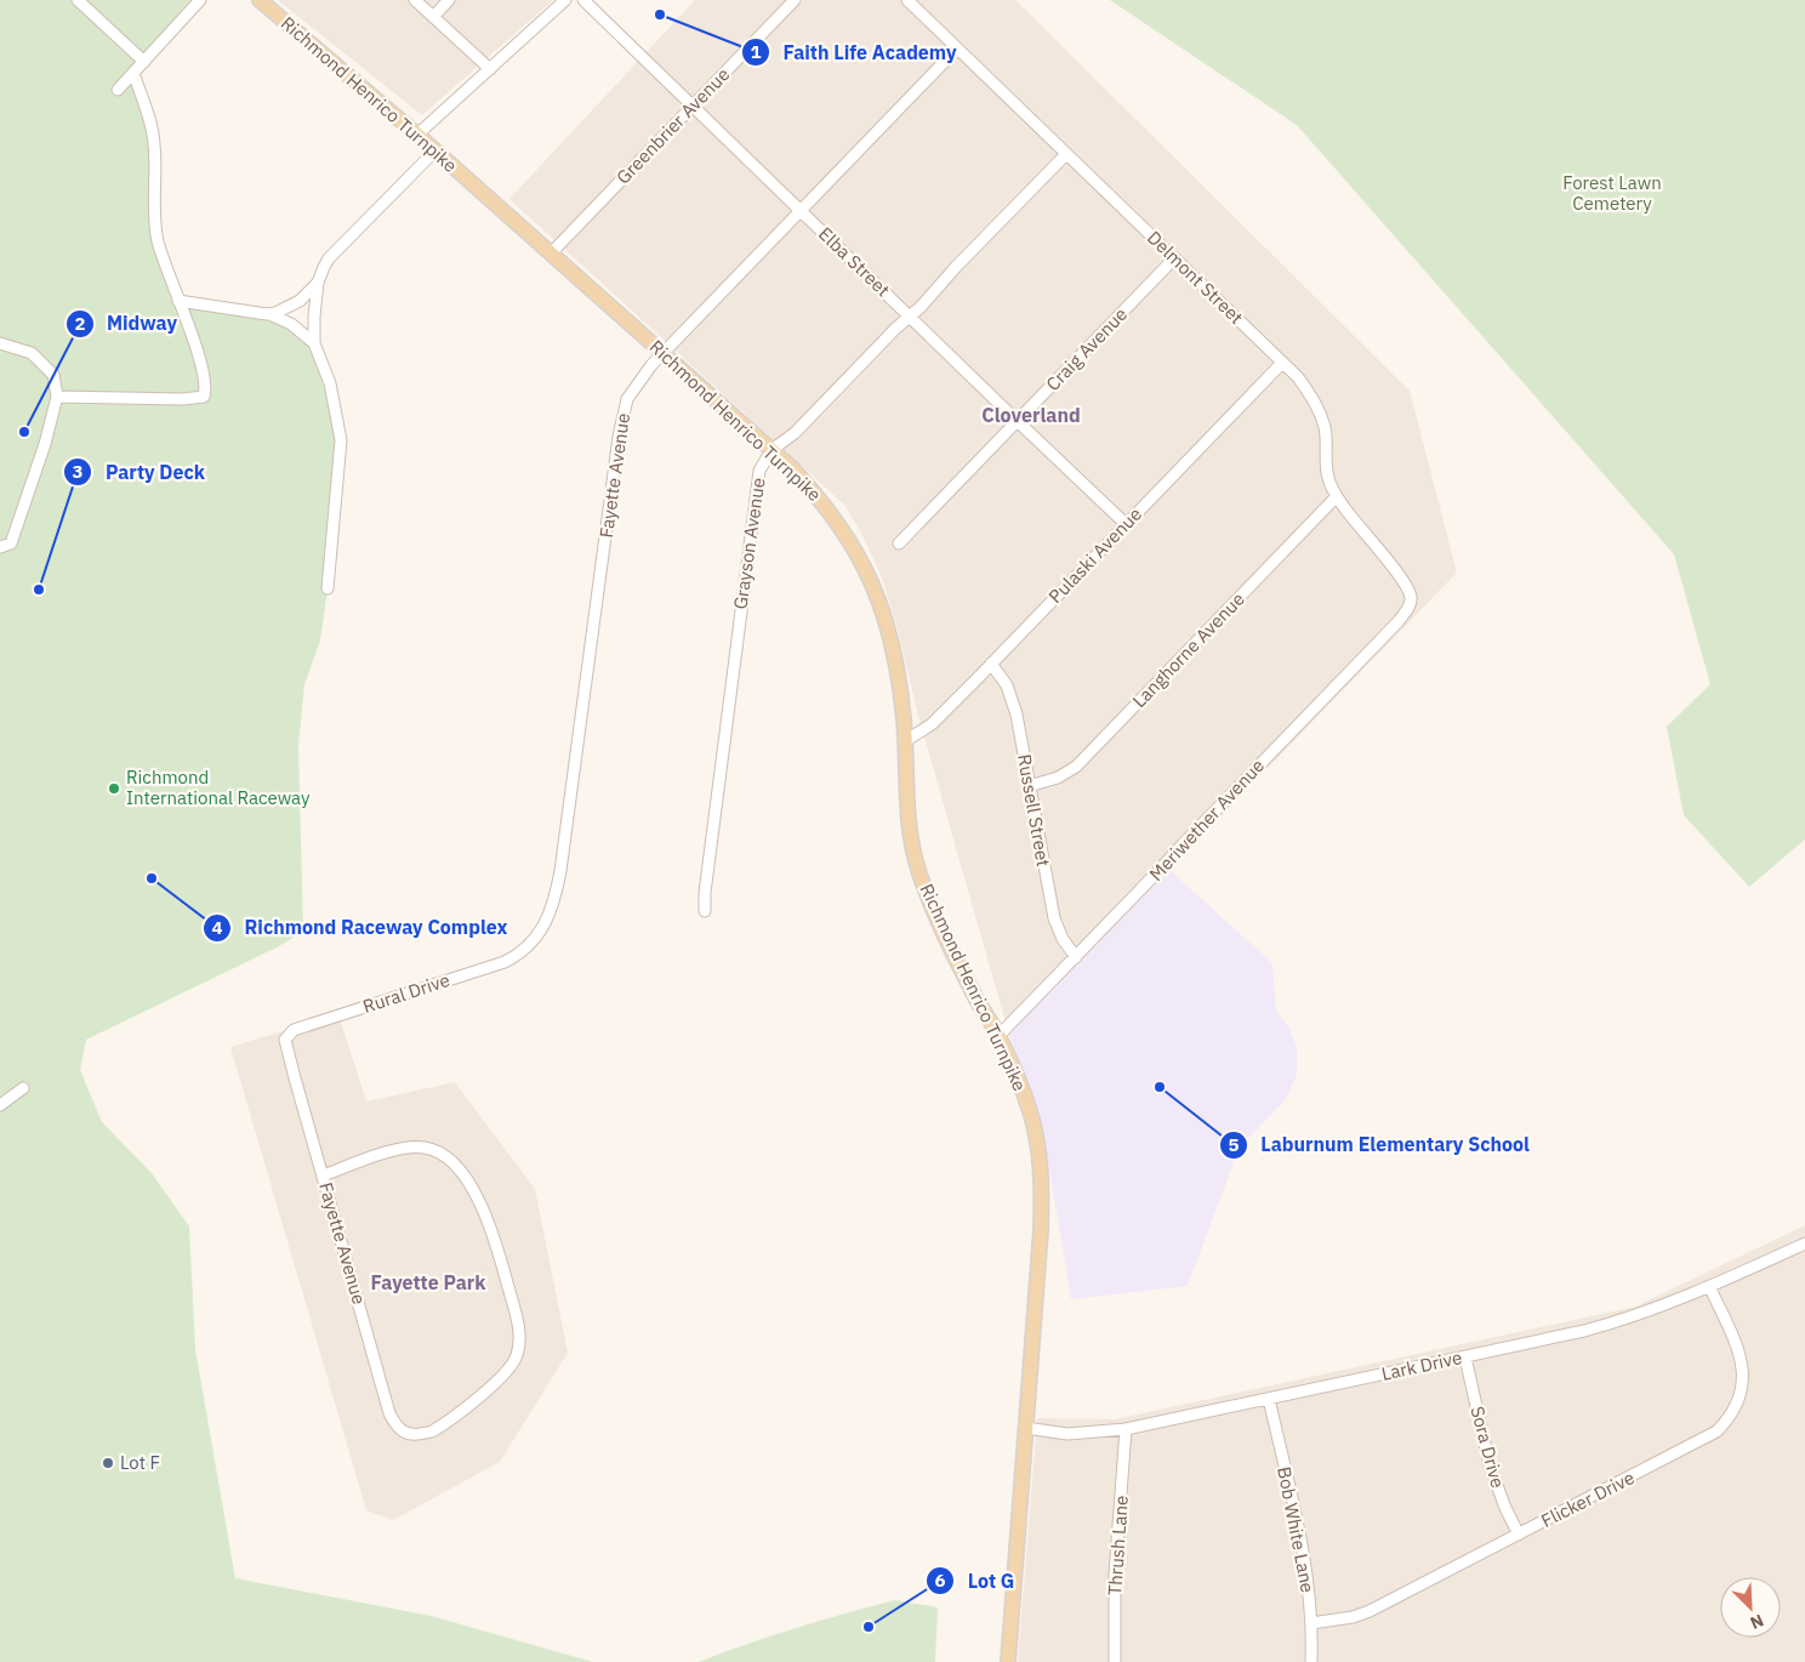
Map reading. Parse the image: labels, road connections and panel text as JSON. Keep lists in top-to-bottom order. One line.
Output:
{"streets":{"main road":["Richmond Henrico Turnpike"],"street":["Greenbrier Avenue","Elba Street","Delmont Street","Craig Avenue","Fayette Avenue","Grayson Avenue","Pulaski Avenue","Langhorne Avenue","Russell Street","Meriwether Avenue","Rural Drive","Lark Drive","Sora Drive","Flicker Drive","Bob White Lane","Thrush Lane"]},"crossings":[["Richmond Henrico Turnpike","Greenbrier Avenue"],["Richmond Henrico Turnpike","Fayette Avenue"],["Richmond Henrico Turnpike","Grayson Avenue"],["Richmond Henrico Turnpike","Pulaski Avenue"],["Richmond Henrico Turnpike","Meriwether Avenue"],["Richmond Henrico Turnpike","Lark Drive"],["Greenbrier Avenue","Elba Street"],["Elba Street","Craig Avenue"],["Elba Street","Fayette Avenue"],["Elba Street","Grayson Avenue"],["Elba Street","Pulaski Avenue"],["Delmont Street","Craig Avenue"],["Delmont Street","Fayette Avenue"],["Delmont Street","Grayson Avenue"],["Delmont Street","Pulaski Avenue"],["Delmont Street","Langhorne Avenue"],["Delmont Street","Meriwether Avenue"],["Fayette Avenue","Rural Drive"],["Pulaski Avenue","Russell Street"],["Langhorne Avenue","Russell Street"],["Russell Street","Meriwether Avenue"],["Lark Drive","Sora Drive"],["Lark Drive","Flicker Drive"],["Lark Drive","Bob White Lane"],["Lark Drive","Thrush Lane"],["Sora Drive","Flicker Drive"],["Flicker Drive","Bob White Lane"]],"districts":["Cloverland","Fayette Park"],"parks":["Forest Lawn Cemetery"],"places":["Faith Life Academy","Midway","Party Deck","Richmond International Raceway","Richmond Raceway Complex","Laburnum Elementary School","Lot F","Lot G"],"north":"bottom right"}
